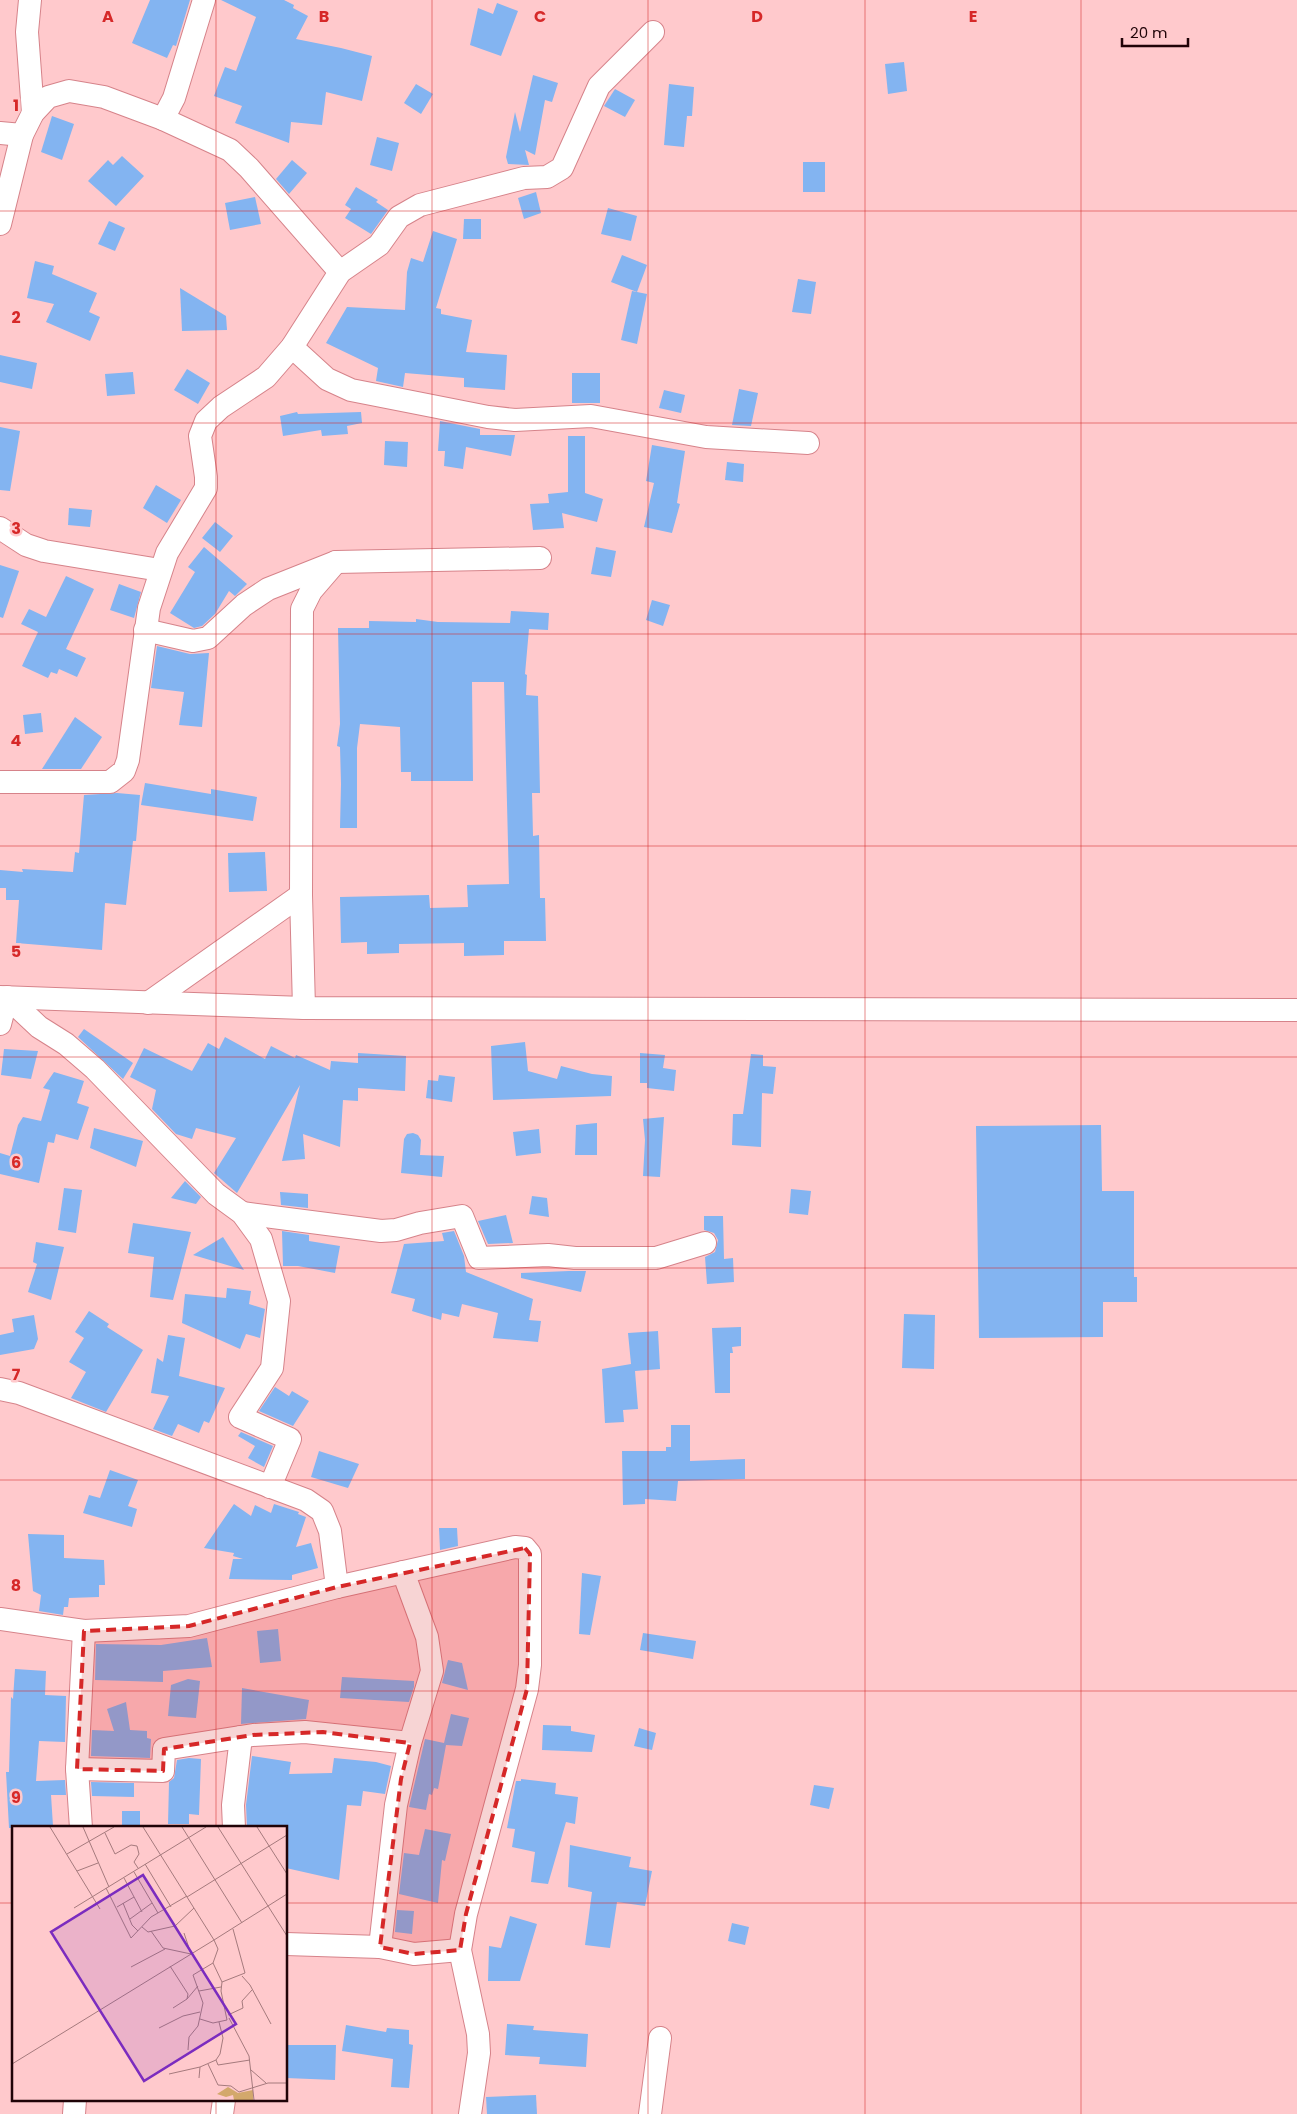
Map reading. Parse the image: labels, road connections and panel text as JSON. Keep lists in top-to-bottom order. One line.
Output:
{"scale_bar":"20 m","grid":{"columns":["A","B","C","D","E"],"rows":["1","2","3","4","5","6","7","8","9"]}}
